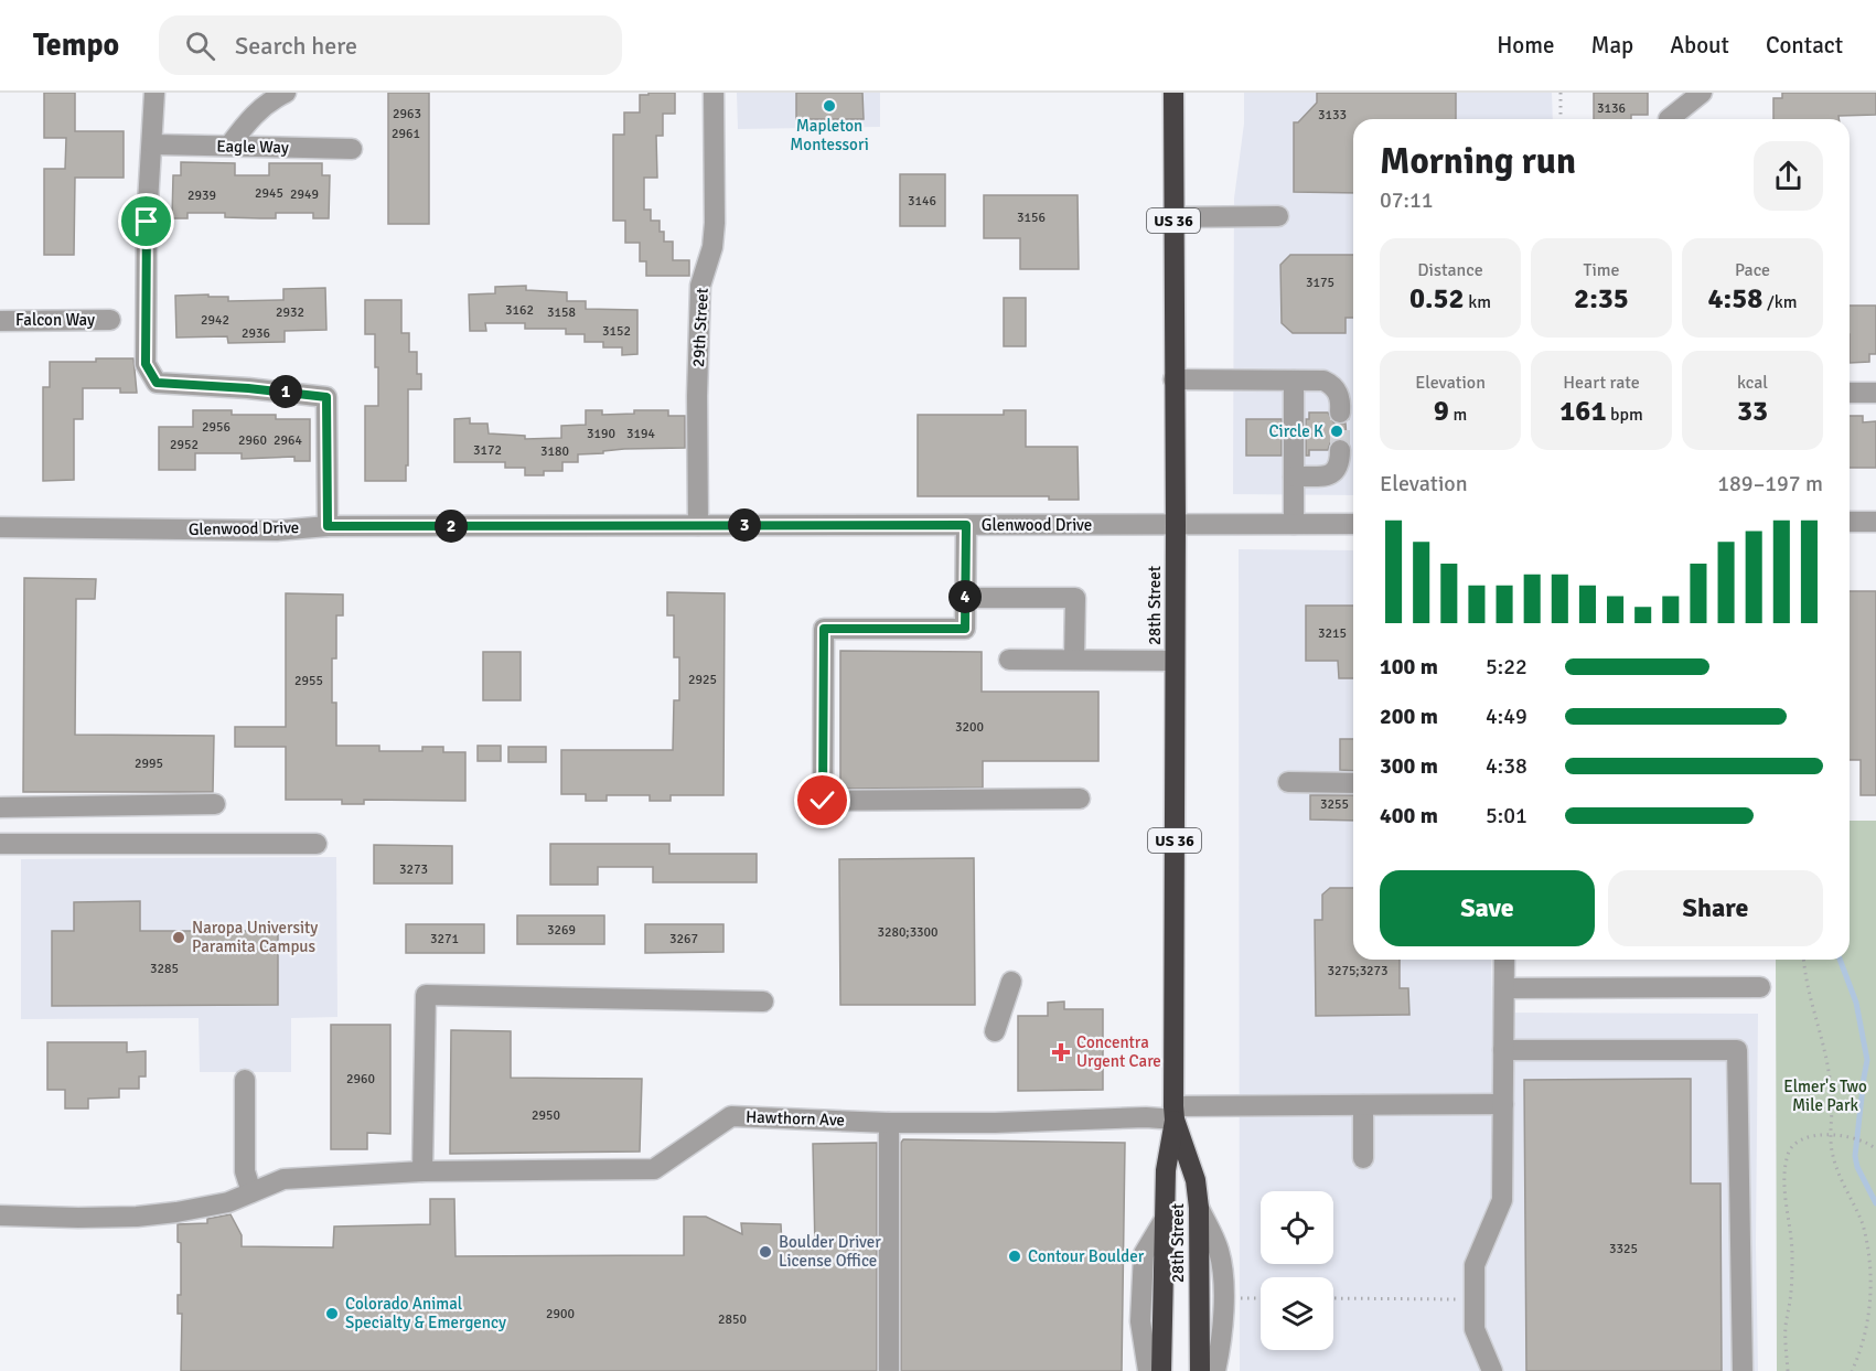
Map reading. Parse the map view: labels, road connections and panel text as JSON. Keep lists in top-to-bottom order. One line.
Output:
{"streets":{"highway":["US 36","28th Street"],"street":["Eagle Way","Falcon Way","29th Street","Glenwood Drive","Hawthorn Ave"]},"crossings":[["29th Street","Glenwood Drive"],["Glenwood Drive","28th Street"],["28th Street","Hawthorn Ave"]],"parks":["Elmer's Two Mile Park"],"places":{"other":["Mapleton Montessori","Circle K","Naropa University Paramita Campus","Boulder Driver License Office","Contour Boulder","Colorado Animal Specialty & Emergency"],"health":["Concentra Urgent Care"]},"house_numbers":["3136","2963","3133","2961","2945","2949","2939","3146","3156","3175","3162","2932","3158","2942","3152","2936","2956","3190","3194","2960","2964","2952","3172","3180","3215","2925","2955","3200","2995","3255","3273","3269","3280;3300","3271","3267","3285","3275;3273","2960","2950","3325","2900","2850"],"page":{"header":"Tempo","search":"Search here","nav":["Home","Map","About","Contact"],"heading":["Morning run","07:11"],"stats":[["Distance","0.52 km"],["Time","2:35"],["Pace","4:58 /km"],["Elevation","9 m"],["Heart rate","161 bpm"],["kcal","33"]],"pins":["1","3","2","4"],"chart":["Elevation","189–197 m"],"list":[{"name":"100 m","note":"5:22"},{"name":"200 m","note":"4:49"},{"name":"300 m","note":"4:38"},{"name":"400 m","note":"5:01"}],"buttons":["Save","Share"]}}
